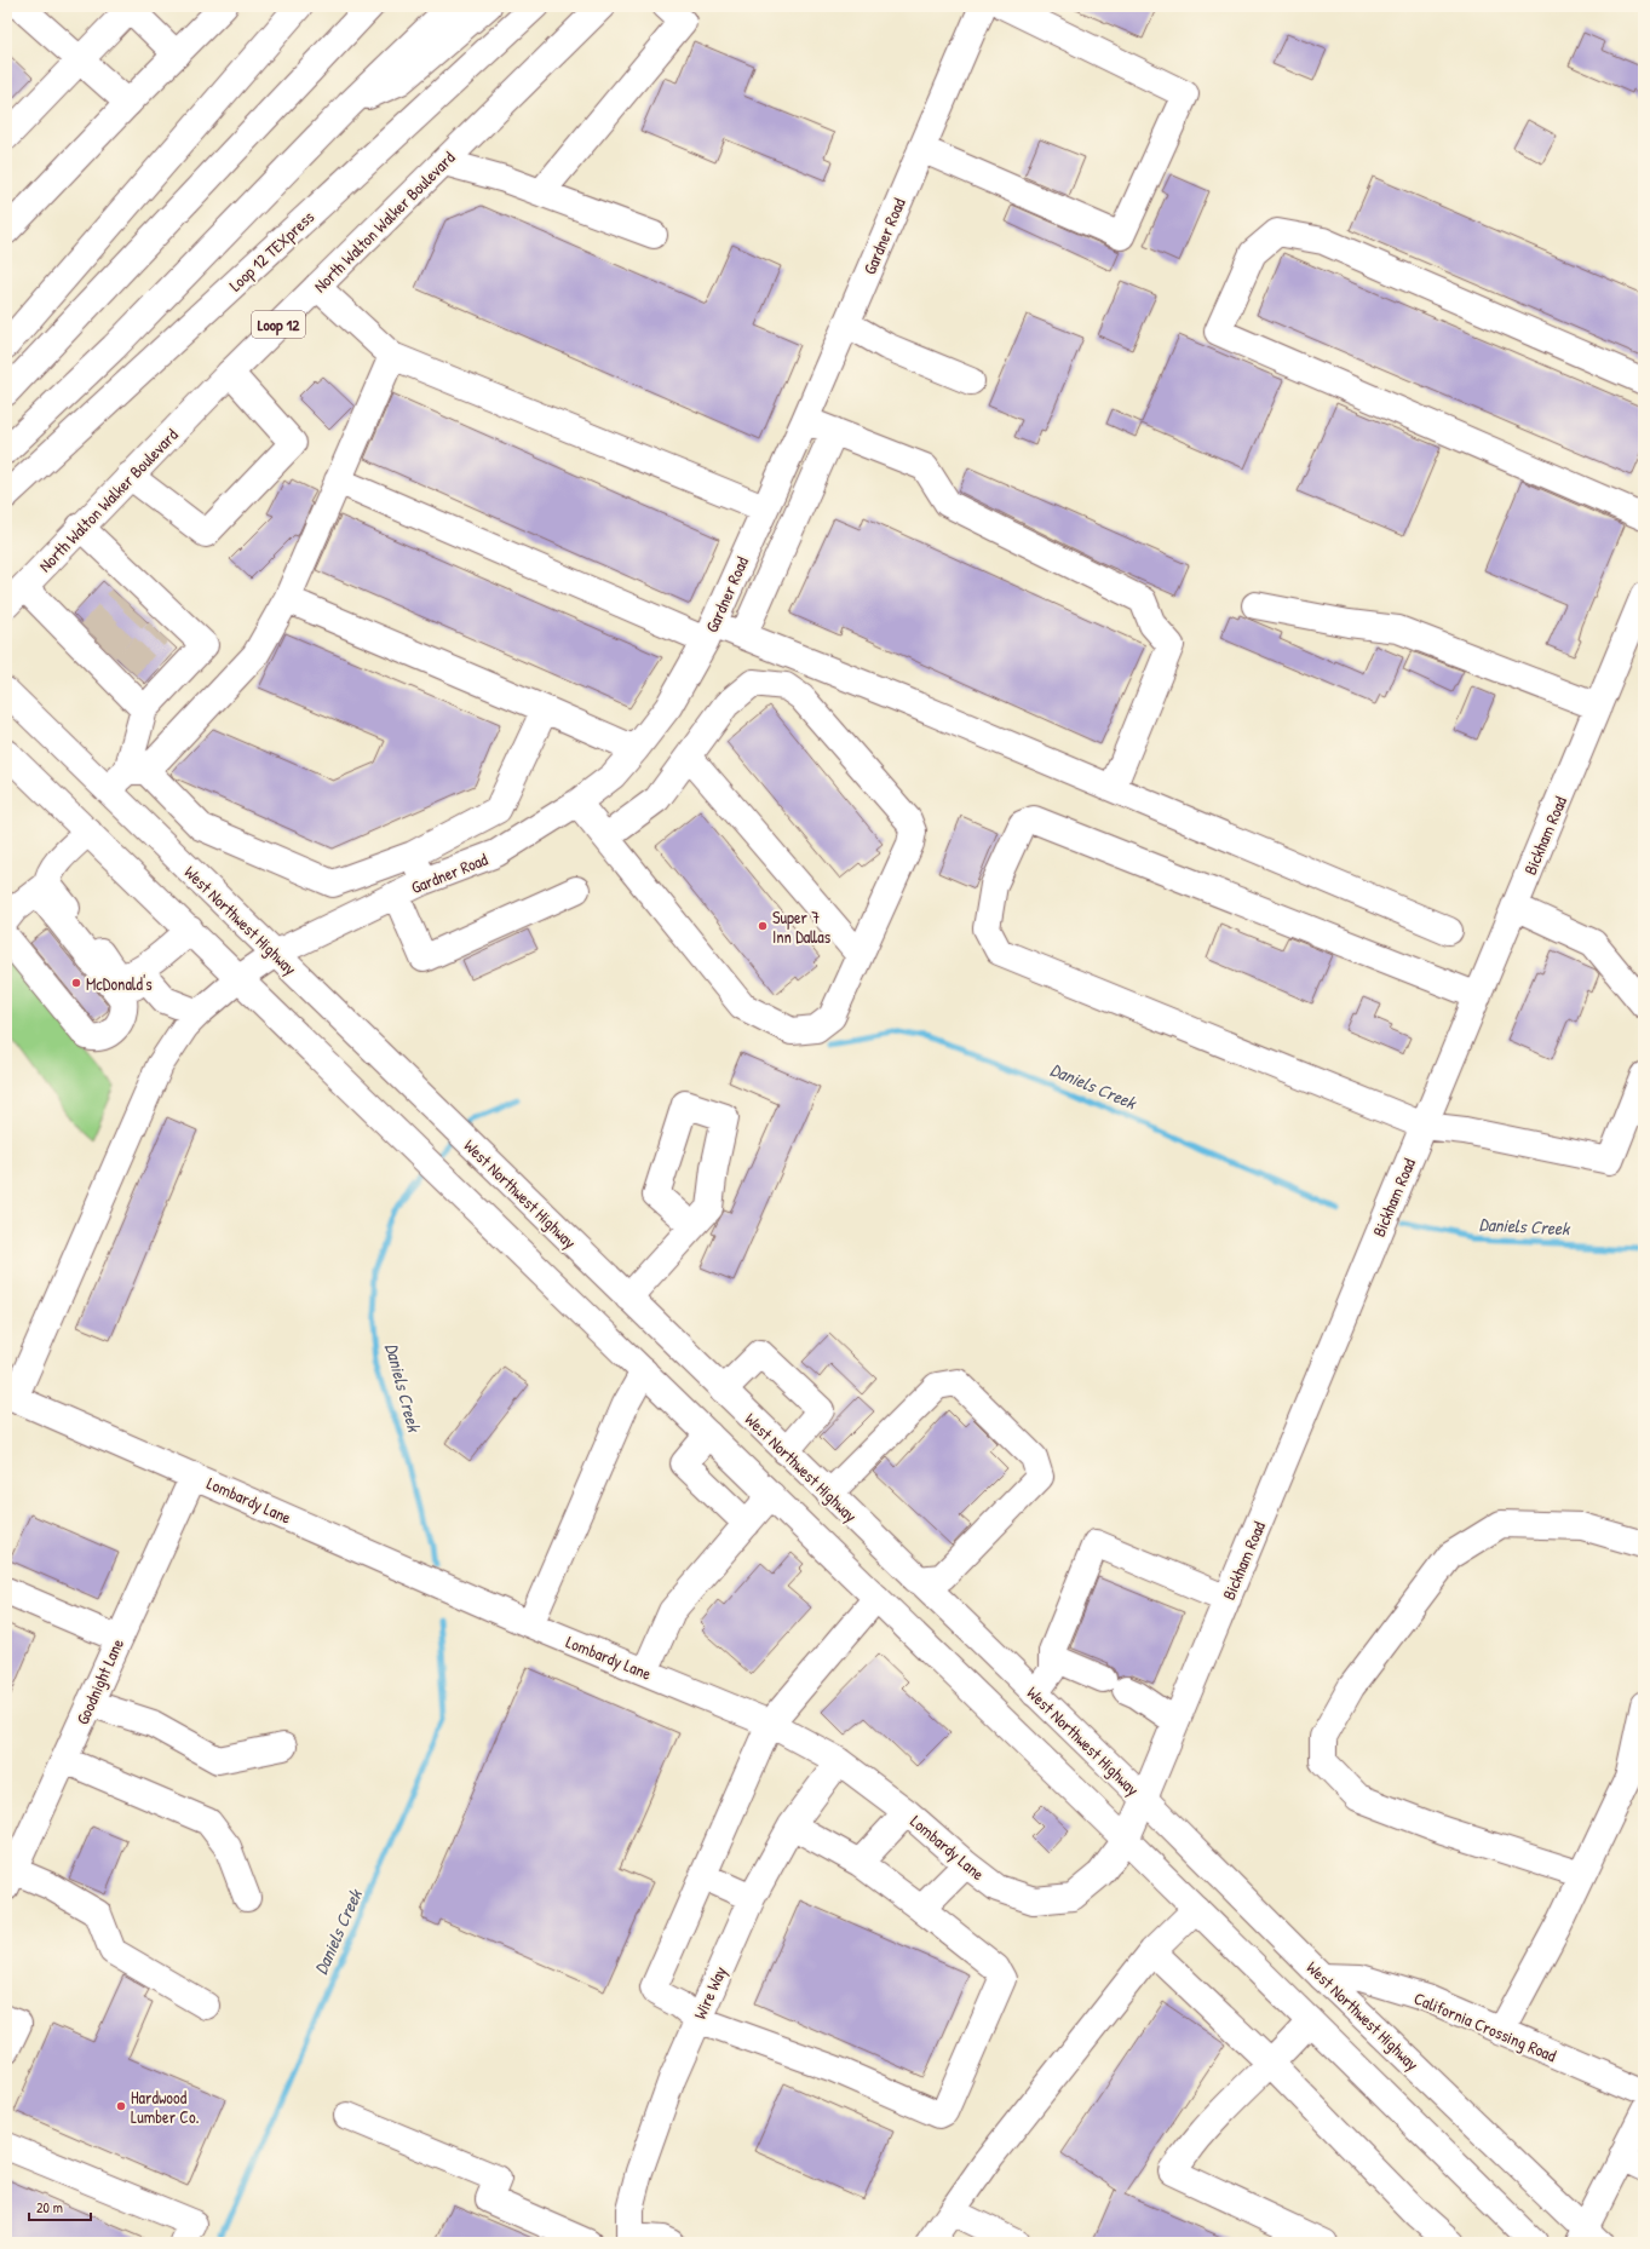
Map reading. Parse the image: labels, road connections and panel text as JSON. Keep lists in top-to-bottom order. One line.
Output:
{"streets":{"main road":["North Walton Walker Boulevard","Gardner Road","Loop 12 TEXpress","Loop 12","Bickham Road","West Northwest Highway","Lombardy Lane","Goodnight Lane","Wire Way","California Crossing Road"]},"crossings":[["Gardner Road","West Northwest Highway"],["Gardner Road","Lombardy Lane"],["Bickham Road","West Northwest Highway"],["Bickham Road","Lombardy Lane"],["West Northwest Highway","Lombardy Lane"],["West Northwest Highway","California Crossing Road"],["Lombardy Lane","Goodnight Lane"],["Lombardy Lane","Wire Way"]],"water":["Daniels Creek"],"places":["Super 7 Inn Dallas","McDonald's","Hardwood Lumber Co."],"scale_bar":"20 m"}
